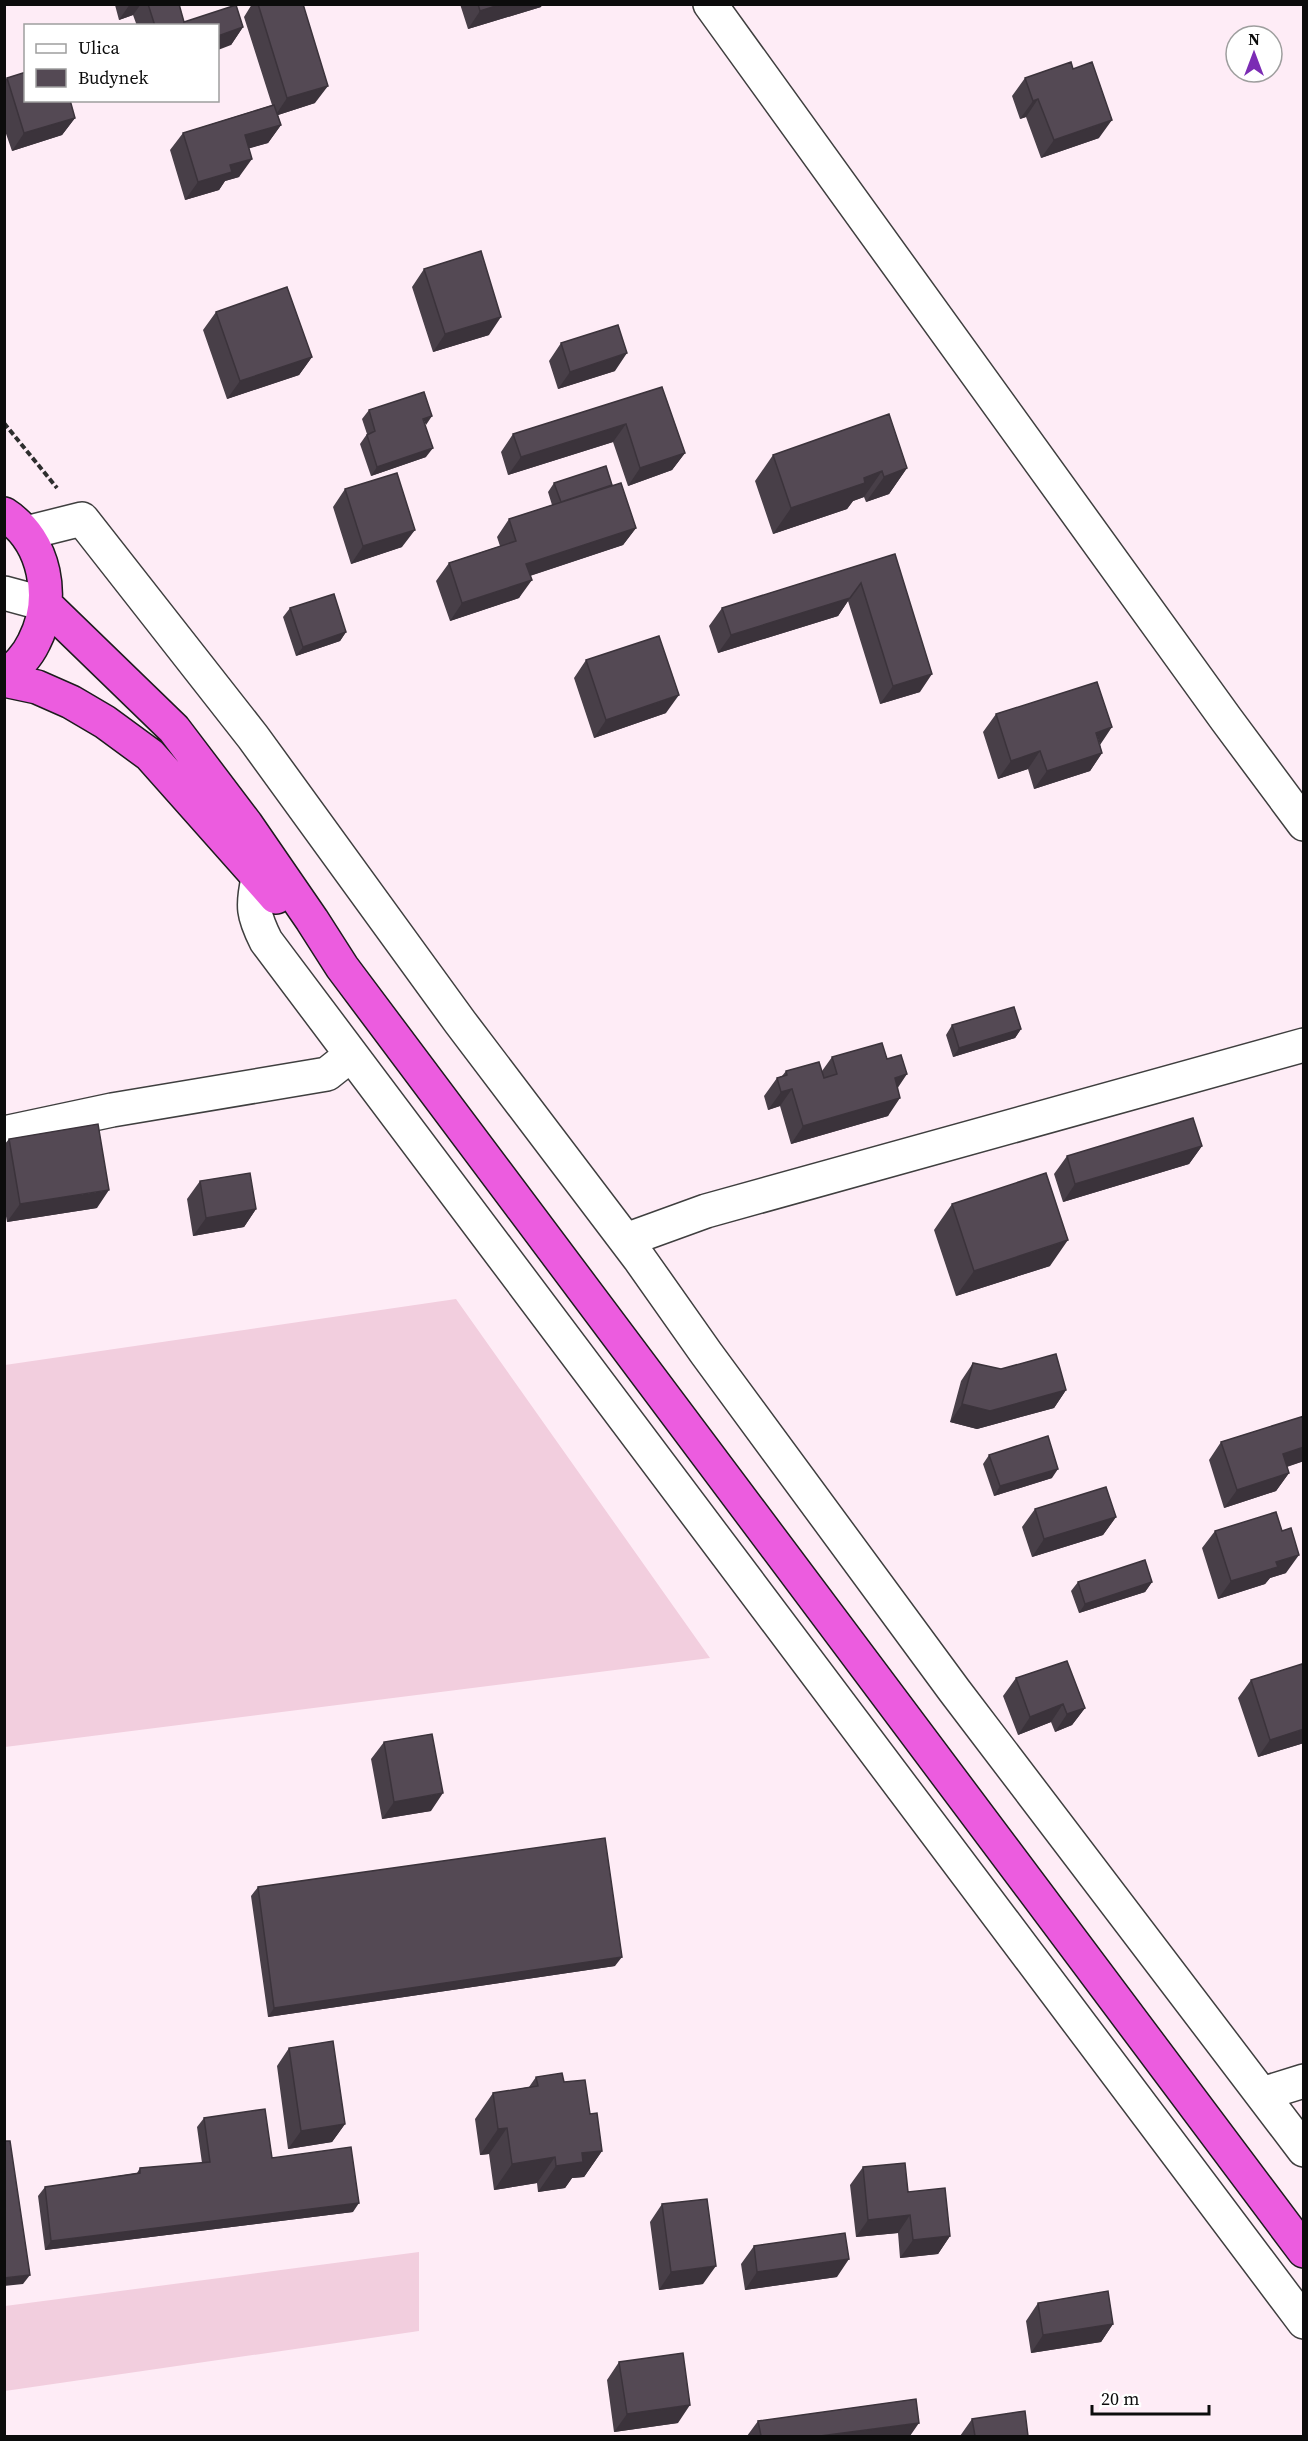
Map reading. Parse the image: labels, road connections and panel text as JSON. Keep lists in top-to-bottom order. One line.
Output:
{"legend":["Ulica","Budynek"],"scale_bar":"20 m","north":"top"}
